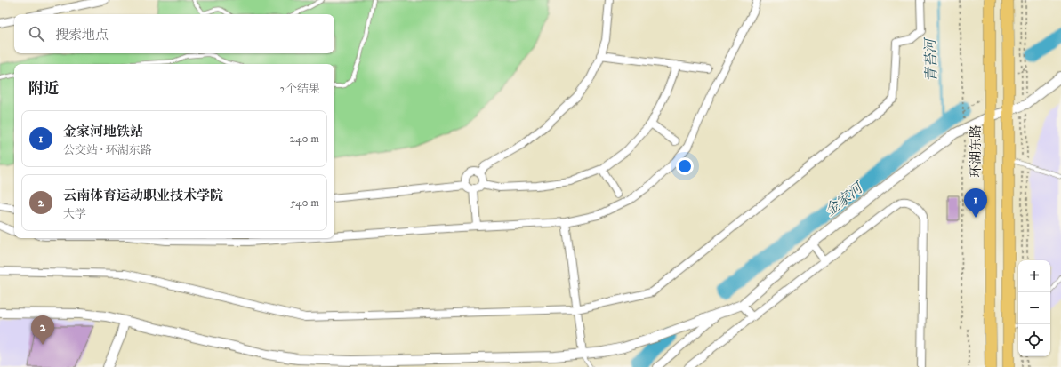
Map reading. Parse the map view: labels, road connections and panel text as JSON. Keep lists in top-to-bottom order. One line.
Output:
{"streets":{"main road":["环湖东路"]},"water":["青苔河","金家河"],"page":{"search":"搜索地点","heading":["附近","2个结果"],"list":[{"mark":"1","name":"金家河地铁站","note":"公交站 · 环湖东路","value":"240 m"},{"mark":"2","name":"云南体育运动职业技术学院","note":"大学","value":"540 m"}],"pins":["1","2"],"map_buttons":["+","−"]}}
